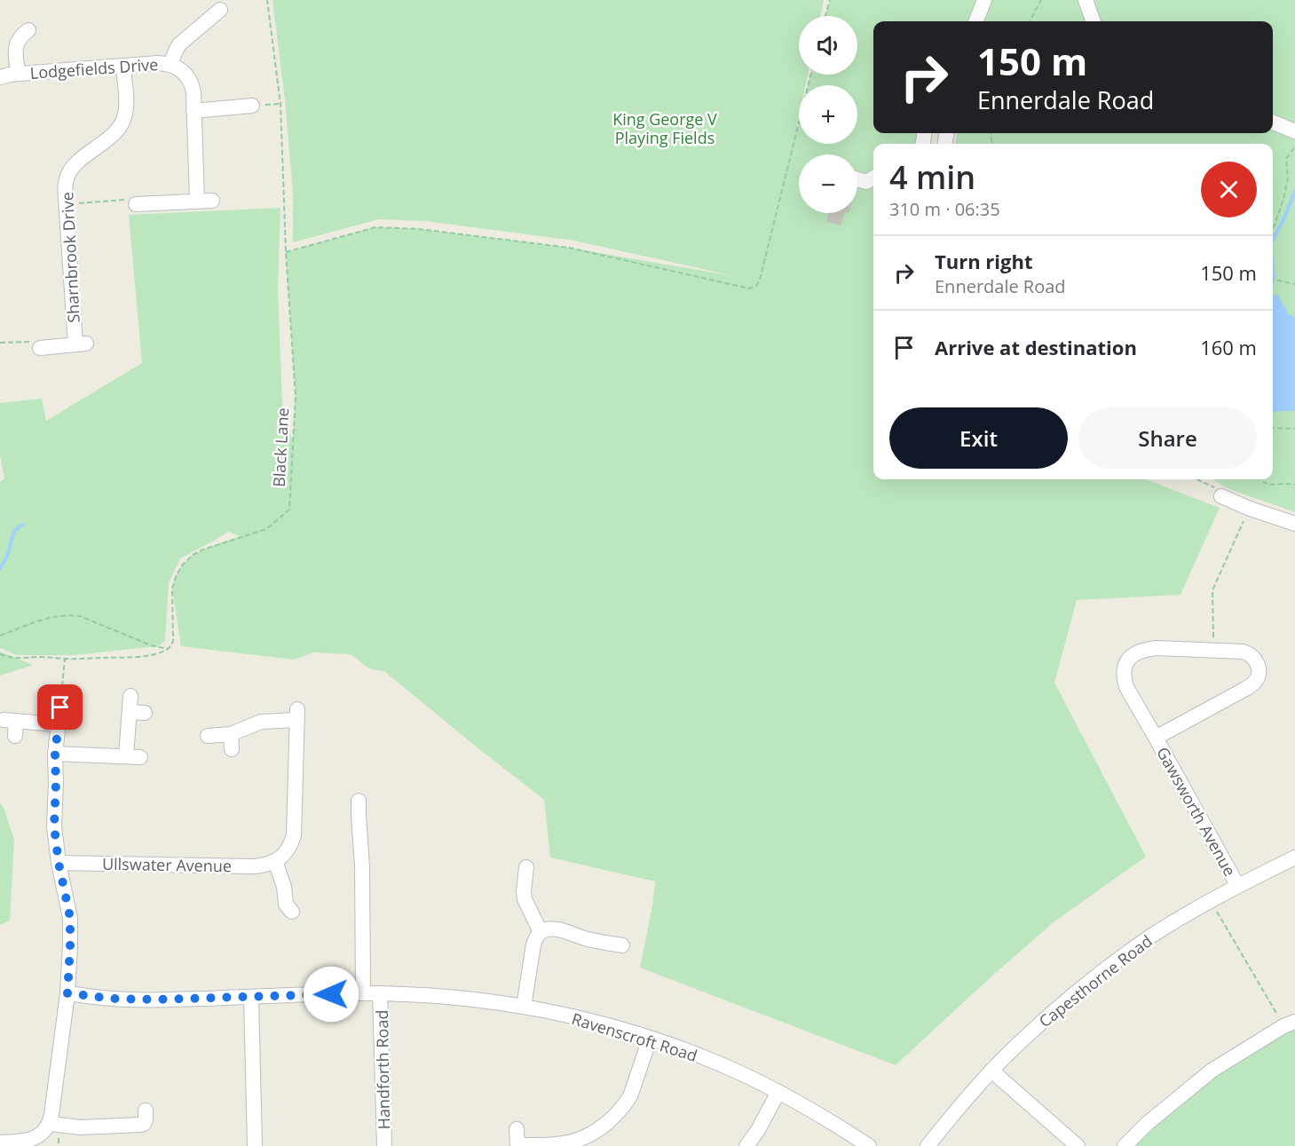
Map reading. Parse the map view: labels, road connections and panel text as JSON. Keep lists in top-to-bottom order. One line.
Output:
{"streets":{"street":["Lodgefields Drive","Sharnbrook Drive","Gawsworth Avenue","Ullswater Avenue","Capesthorne Road","Ravenscroft Road","Handforth Road"],"path":["Black Lane"]},"crossings":[["Lodgefields Drive","Sharnbrook Drive"],["Gawsworth Avenue","Capesthorne Road"],["Ravenscroft Road","Handforth Road"]],"parks":["King George V Playing Fields"],"page":{"map_buttons":["+","−"],"turn":["150 m","Ennerdale Road"],"heading":["4 min","310 m · 06:35"],"list":[{"name":"Turn right","note":"Ennerdale Road","value":"150 m"},{"name":"Arrive at destination","value":"160 m"}],"buttons":["Exit","Share"]}}
